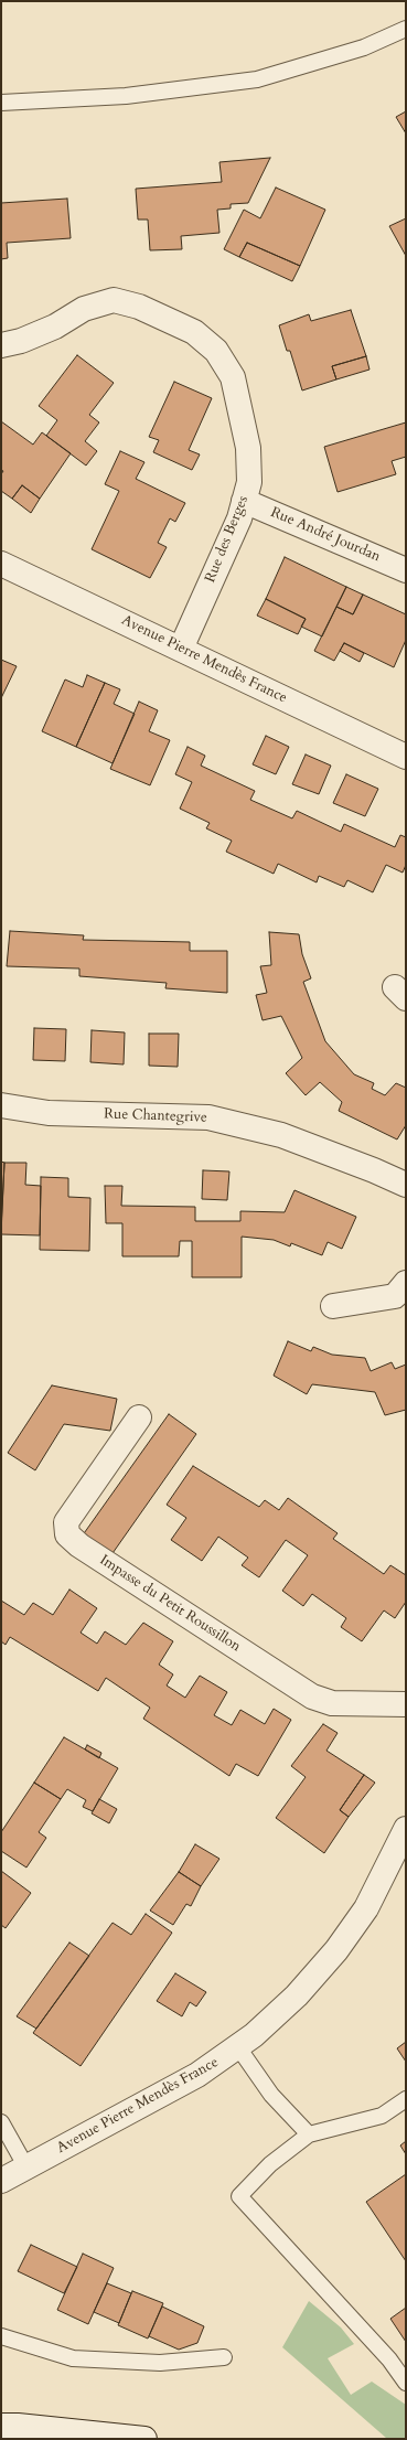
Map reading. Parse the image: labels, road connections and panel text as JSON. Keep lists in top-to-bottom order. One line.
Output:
{"streets":{"street":["Rue André Jourdan","Rue des Berges","Avenue Pierre Mendès France","Rue Chantegrive","Impasse du Petit Roussillon"]},"crossings":[["Rue André Jourdan","Rue des Berges"],["Rue des Berges","Avenue Pierre Mendès France"]]}
